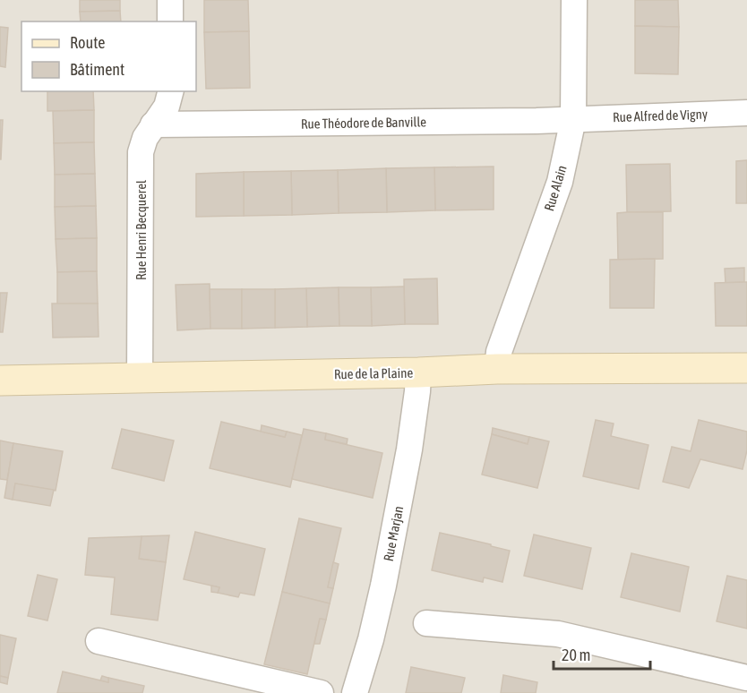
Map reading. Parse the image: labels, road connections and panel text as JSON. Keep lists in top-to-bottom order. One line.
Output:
{"streets":{"street":["Rue Alfred de Vigny","Rue Théodore de Banville","Rue Alain","Rue Henri Becquerel","Rue de la Plaine","Rue Marjan"]},"crossings":[["Rue Alfred de Vigny","Rue Théodore de Banville"],["Rue Alfred de Vigny","Rue Alain"],["Rue Théodore de Banville","Rue Alain"],["Rue Théodore de Banville","Rue Henri Becquerel"],["Rue Alain","Rue de la Plaine"],["Rue Henri Becquerel","Rue de la Plaine"],["Rue de la Plaine","Rue Marjan"]],"legend":["Route","Bâtiment"],"scale_bar":"20 m"}
